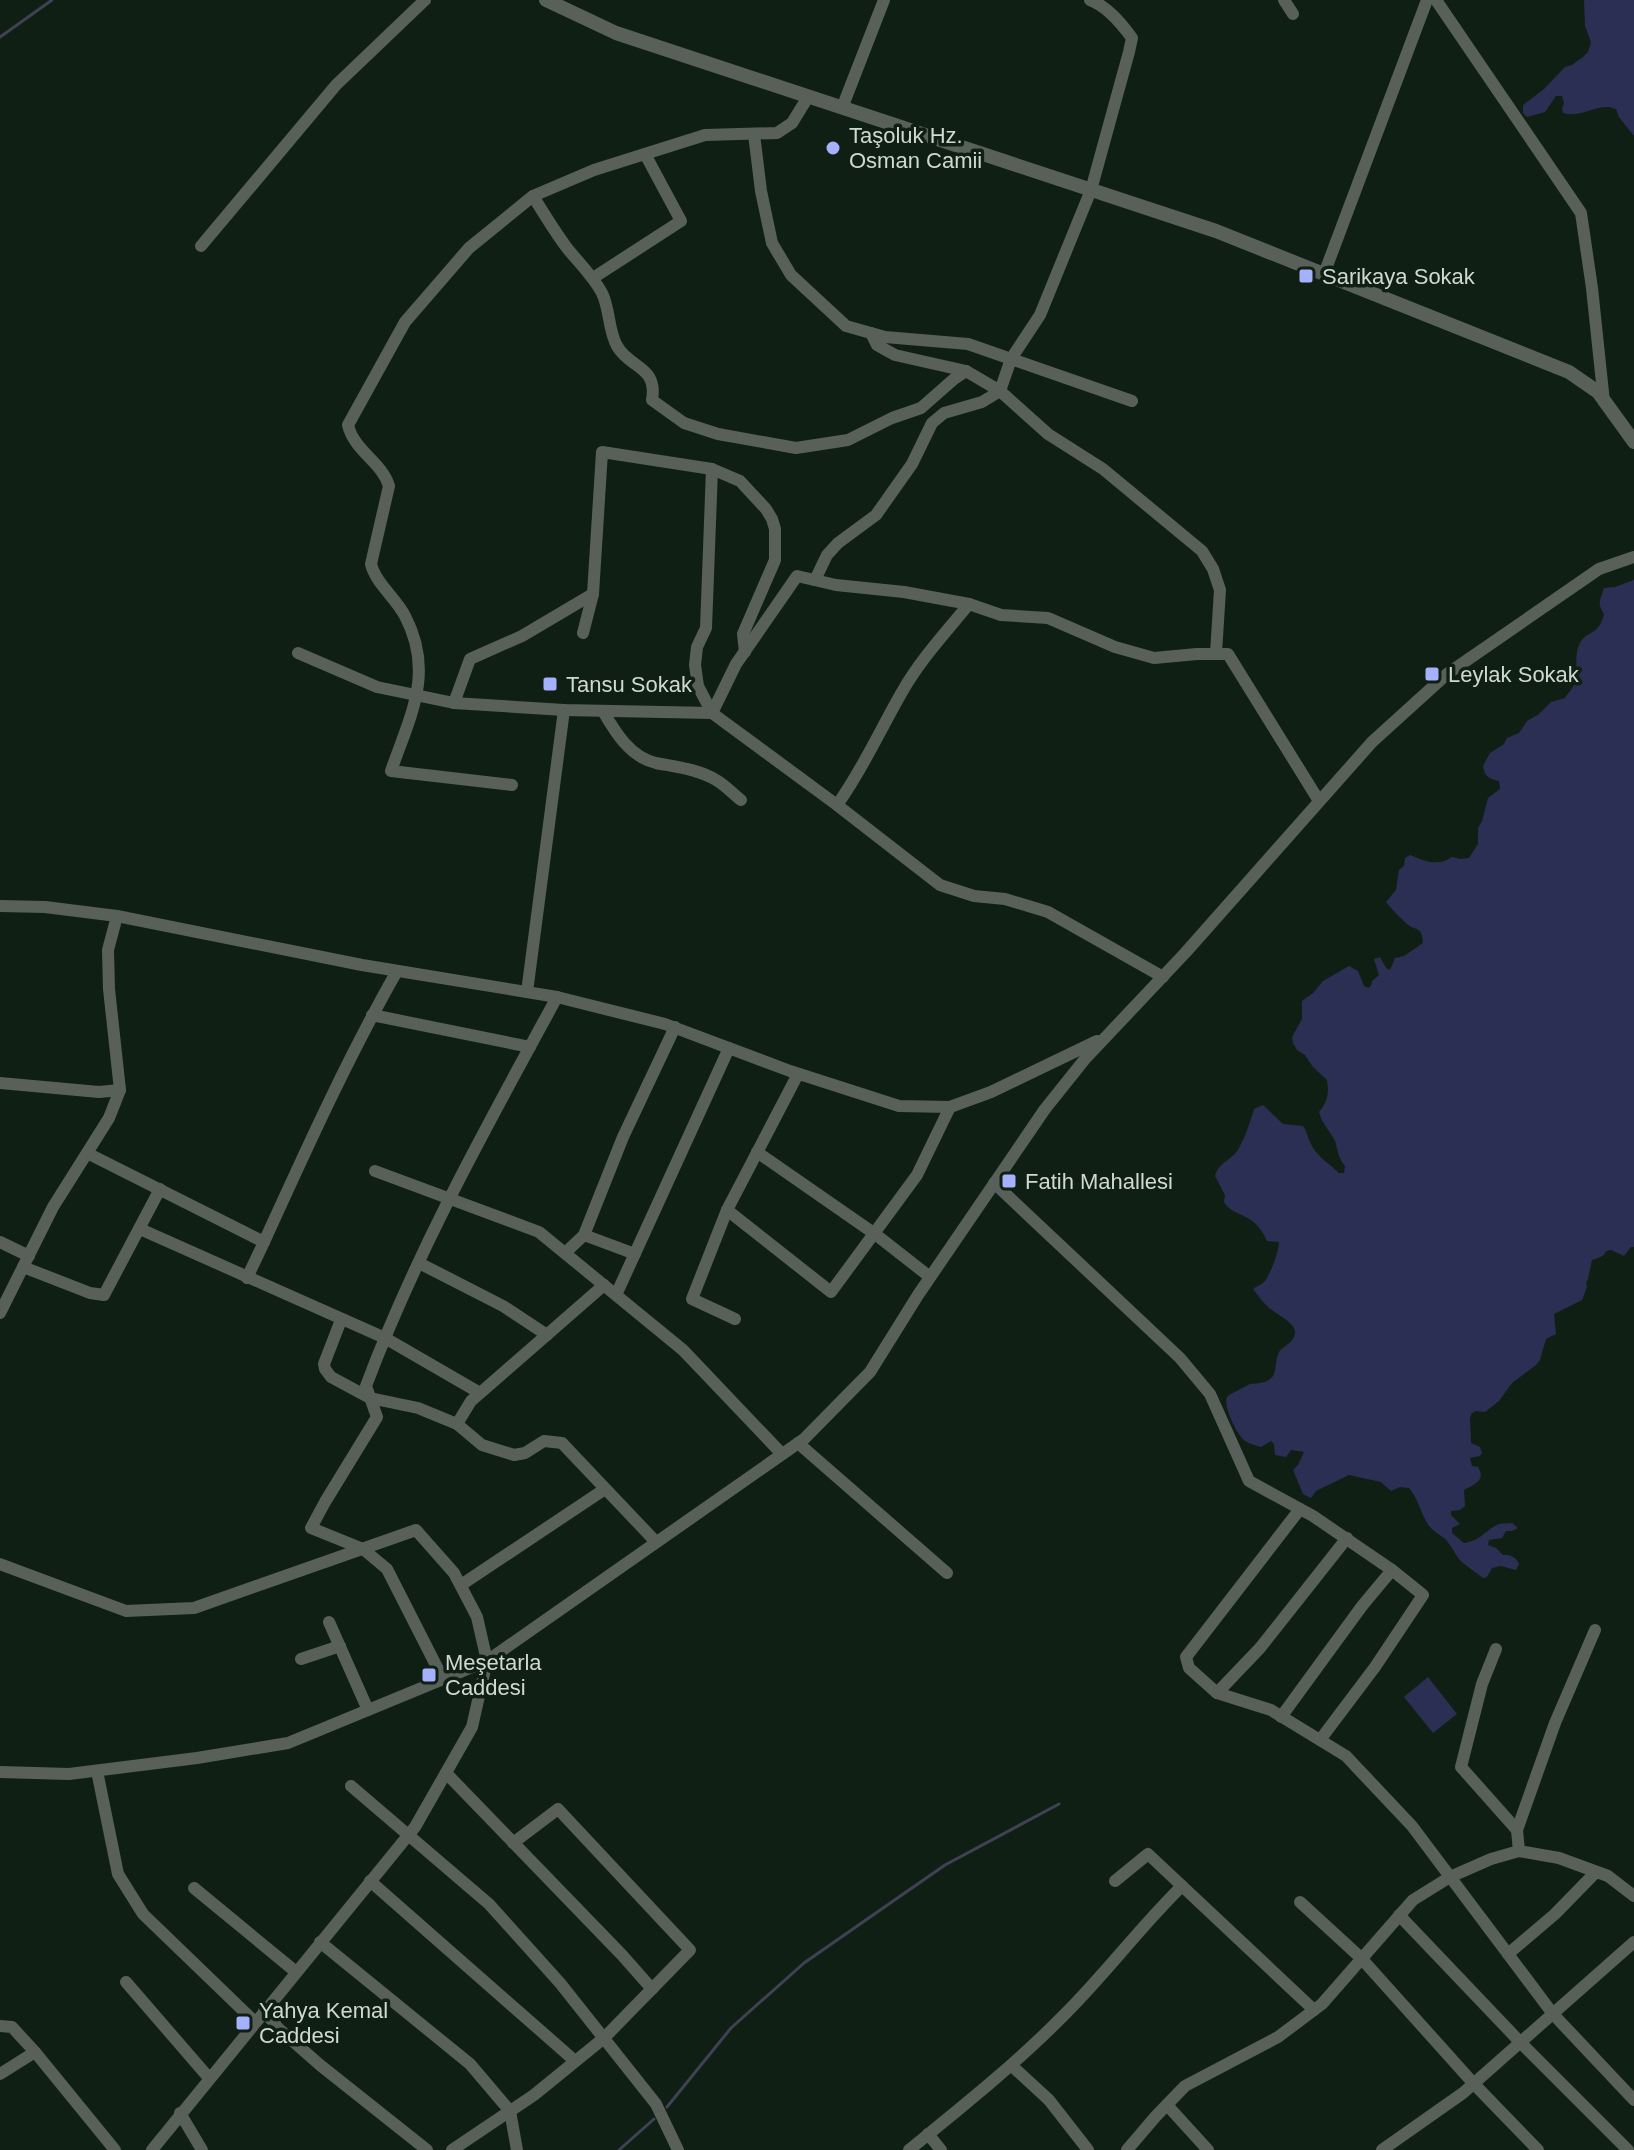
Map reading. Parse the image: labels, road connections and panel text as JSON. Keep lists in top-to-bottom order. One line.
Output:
{"places":{"other":["Taşoluk Hz. Osman Camii"],"transit":["Sarikaya Sokak","Leylak Sokak","Tansu Sokak","Fatih Mahallesi","Meşetarla Caddesi","Yahya Kemal Caddesi"]}}
